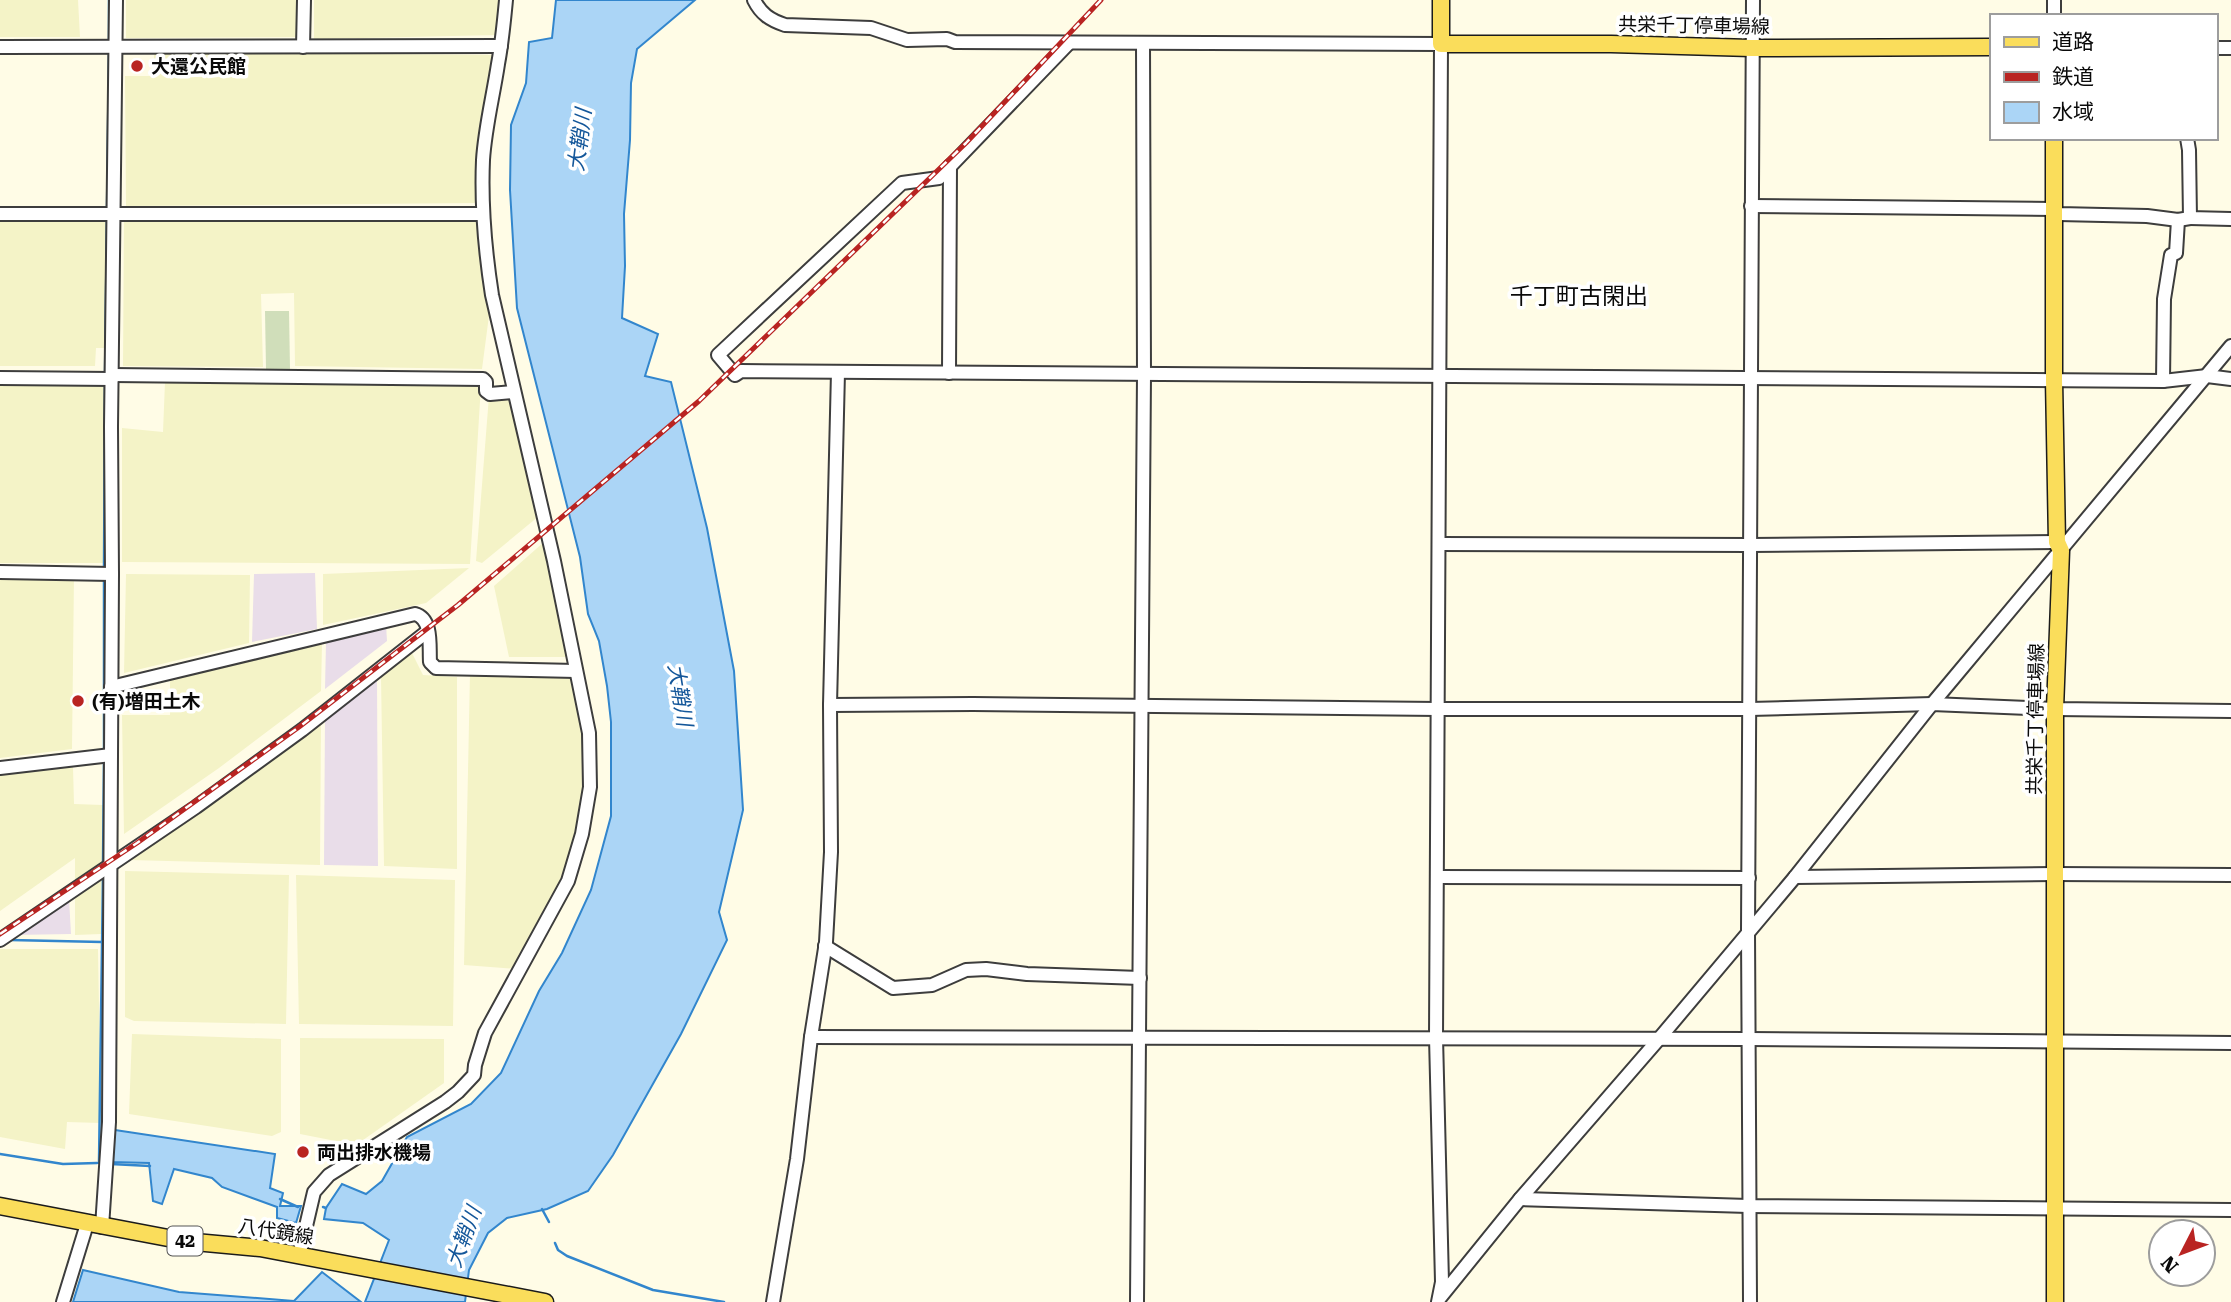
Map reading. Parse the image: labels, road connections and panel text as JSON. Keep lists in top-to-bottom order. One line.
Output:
{"streets":{"main road":["共栄千丁停車場線","八代鏡線","42"]},"districts":["千丁町古閑出"],"water":["大鞘川"],"places":["大還公民館","(有)増田土木","両出排水機場"],"legend":["道路","鉄道","水域"],"north":"bottom left"}
